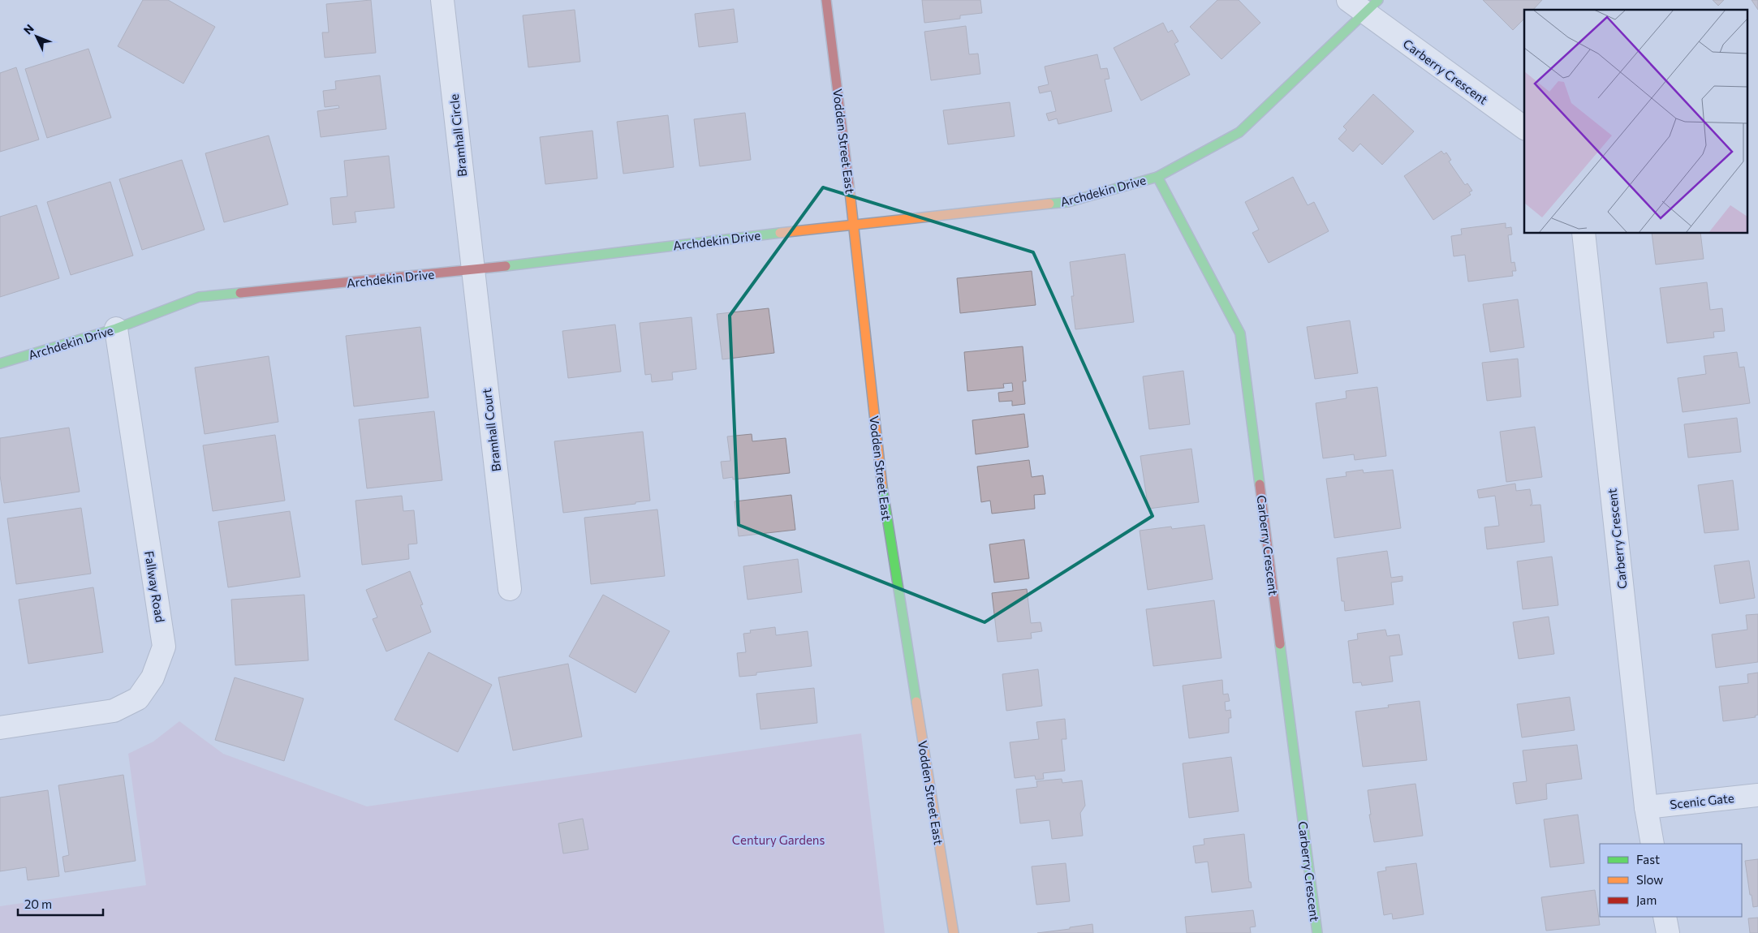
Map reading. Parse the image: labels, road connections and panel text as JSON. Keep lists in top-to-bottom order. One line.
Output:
{"streets":{"street":["Carberry Crescent","Bramhall Circle","Vodden Street East","Archdekin Drive","Bramhall Court","Fallway Road","Scenic Gate"]},"crossings":[["Carberry Crescent","Archdekin Drive"],["Carberry Crescent","Scenic Gate"],["Bramhall Circle","Archdekin Drive"],["Bramhall Circle","Bramhall Court"],["Vodden Street East","Archdekin Drive"],["Archdekin Drive","Bramhall Court"],["Archdekin Drive","Fallway Road"]],"parks":["Century Gardens"],"legend":["Fast","Slow","Jam"],"scale_bar":"20 m","north":"top left"}
